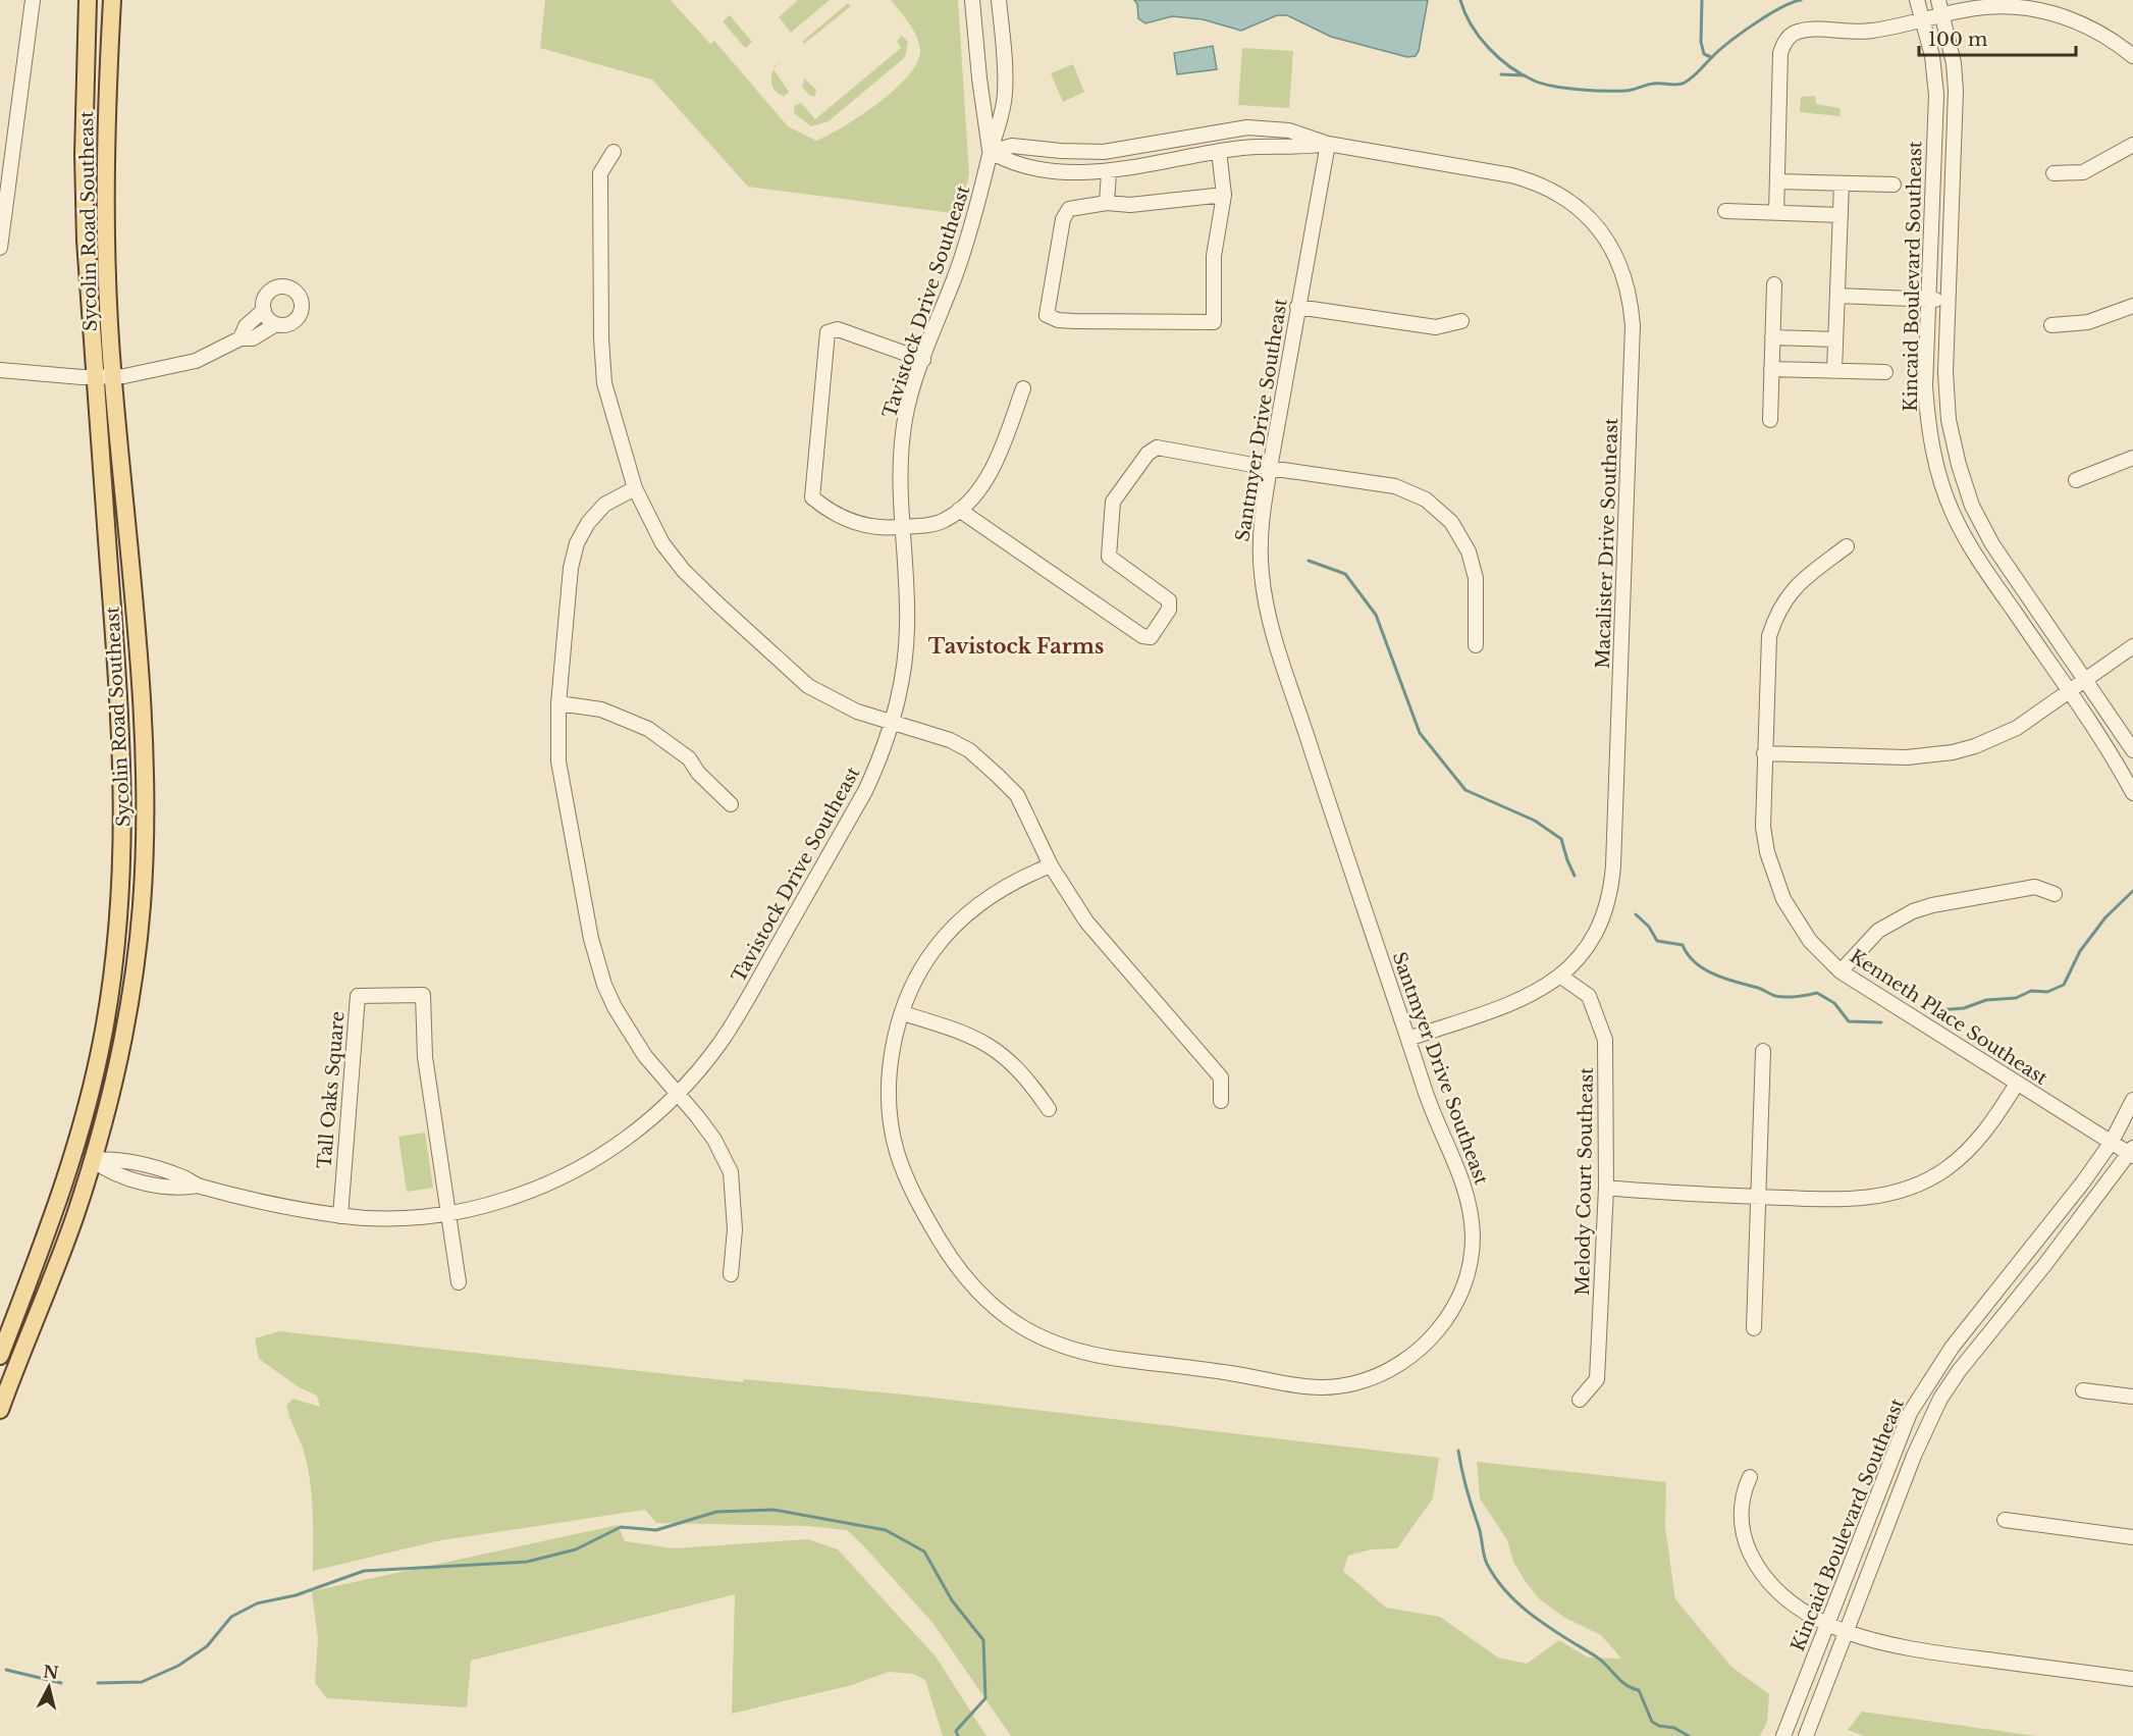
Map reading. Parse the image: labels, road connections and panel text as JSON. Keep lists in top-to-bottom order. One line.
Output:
{"streets":{"main road":["Sycolin Road Southeast"],"street":["Kincaid Boulevard Southeast","Tavistock Drive Southeast","Santmyer Drive Southeast","Macalister Drive Southeast","Kenneth Place Southeast","Tall Oaks Square","Melody Court Southeast"]},"crossings":[["Sycolin Road Southeast","Tavistock Drive Southeast"],["Kincaid Boulevard Southeast","Kenneth Place Southeast"],["Tavistock Drive Southeast","Macalister Drive Southeast"],["Tavistock Drive Southeast","Tall Oaks Square"],["Santmyer Drive Southeast","Macalister Drive Southeast"],["Macalister Drive Southeast","Melody Court Southeast"]],"districts":["Tavistock Farms"],"scale_bar":"100 m","north":"top"}
